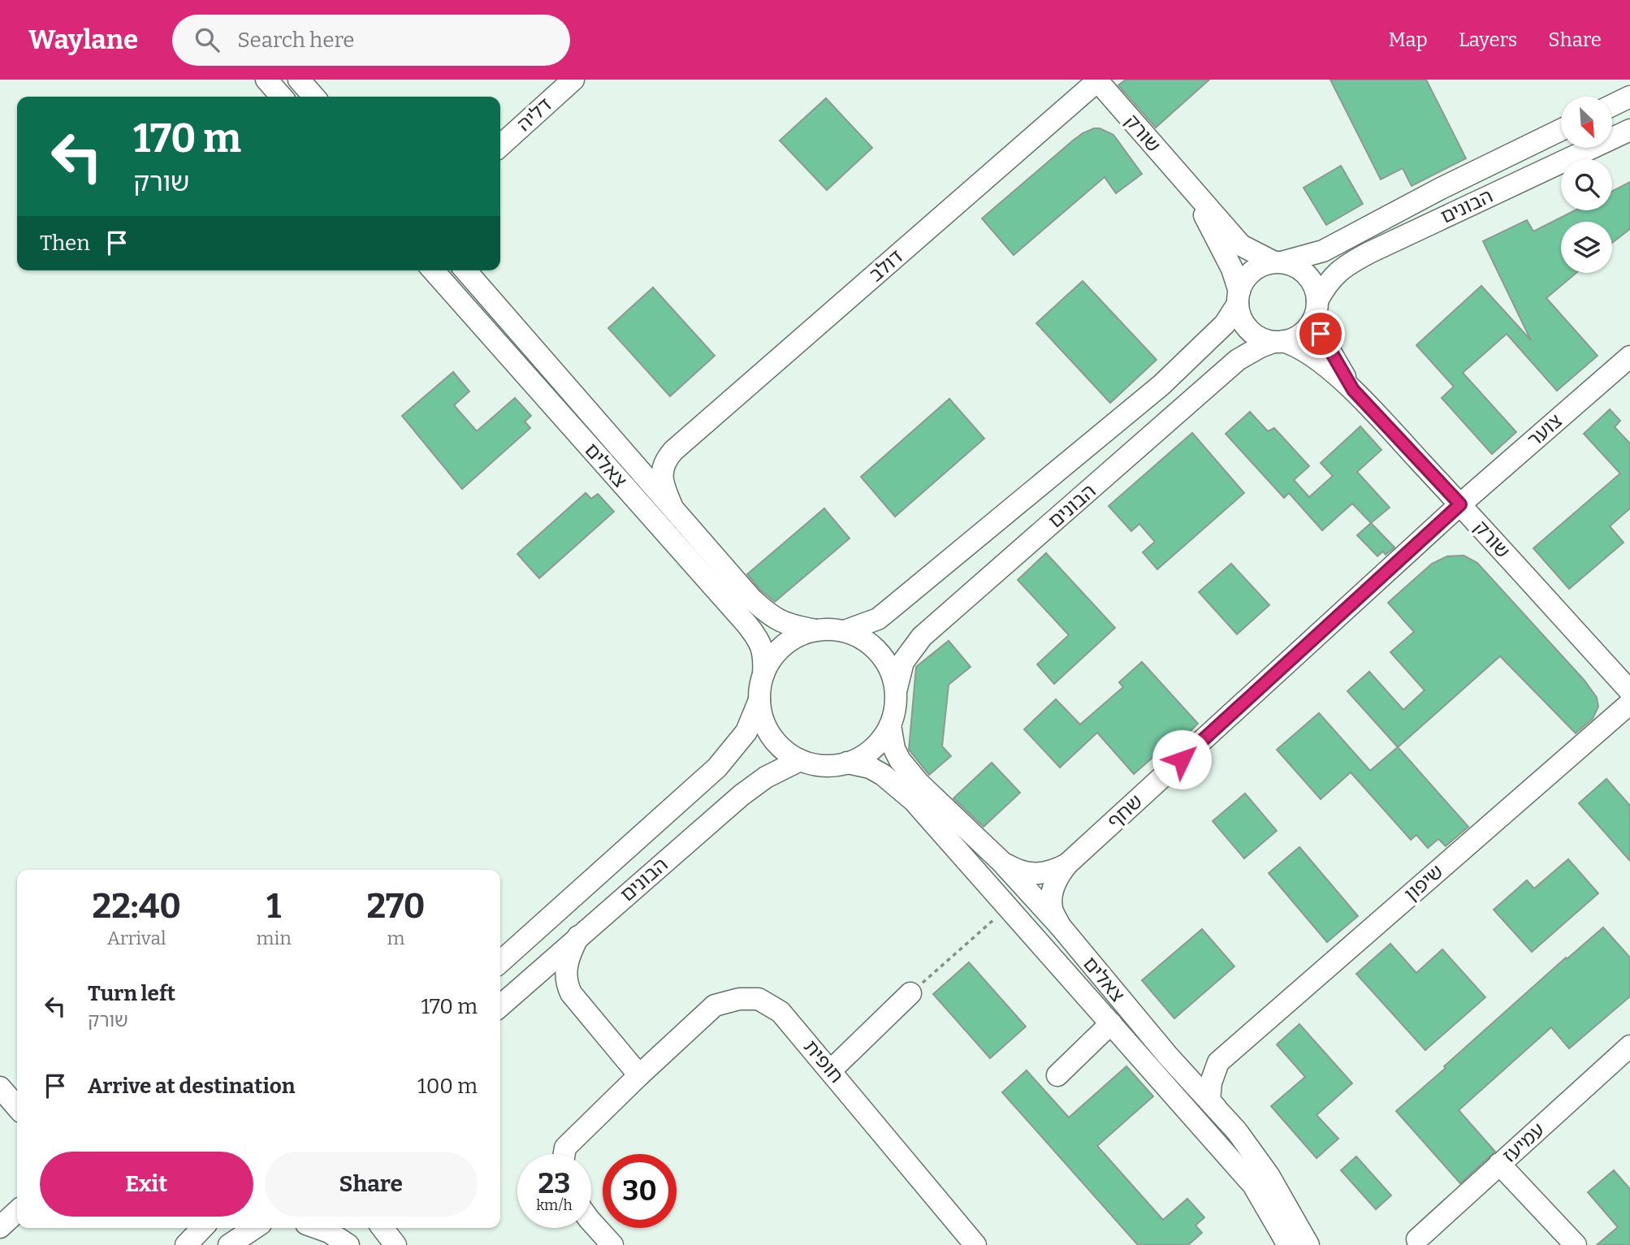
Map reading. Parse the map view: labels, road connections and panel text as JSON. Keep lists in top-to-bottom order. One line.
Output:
{"streets":{"street":["דליה","שורק","הבונים","דולב","צוער","צאלים","שחף","שיפון","חופית","עמיעז"]},"crossings":[["שורק","הבונים"],["שורק","דולב"],["שורק","צוער"],["שורק","שחף"],["הבונים","צאלים"],["דולב","צאלים"],["צוער","שחף"],["צאלים","שחף"]],"north":"bottom right","page":{"header":"Waylane","search":"Search here","nav":["Map","Layers","Share"],"turn":["170 m","שורק"],"then":"Then","eta":["22:40","Arrival","1","min","270","m"],"list":[{"name":"Turn left","note":"שורק","value":"170 m"},{"name":"Arrive at destination","value":"100 m"}],"buttons":["Exit","Share"],"speed":"23 km/h","limit":"30"}}
